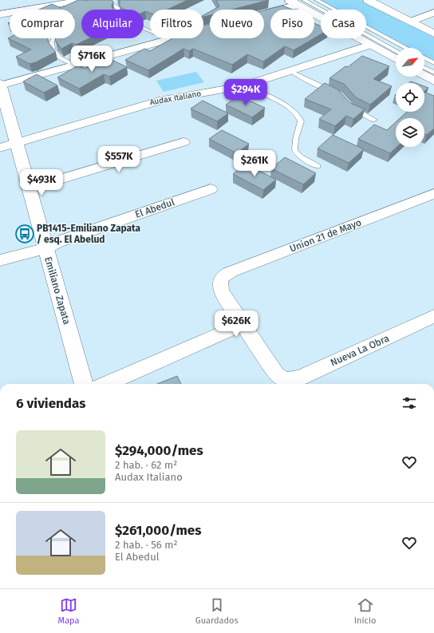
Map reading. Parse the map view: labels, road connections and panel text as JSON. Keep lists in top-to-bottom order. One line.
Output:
{"streets":{"street":["Audax Italiano","El Abedul","Union 21 de Mayo","Emiliano Zapata","Nueva La Obra"]},"crossings":[["Audax Italiano","Emiliano Zapata"],["El Abedul","Emiliano Zapata"],["Union 21 de Mayo","Nueva La Obra"]],"places":{"bus stop":["PB1415-Emiliano Zapata / esq. El Abelud"]},"north":"top right","page":{"chip":["Comprar","Alquilar","Filtros","Nuevo","Piso","Casa"],"price":["$716K","$294K","$557K","$261K","$493K","$626K"],"heading":"6 viviendas","list":[{"name":"$294,000/mes","note":"2 hab. · 62 m² · Audax Italiano"},{"name":"$261,000/mes","note":"2 hab. · 56 m² · El Abedul"}],"tabs":["Mapa","Guardados","Inicio"]}}
